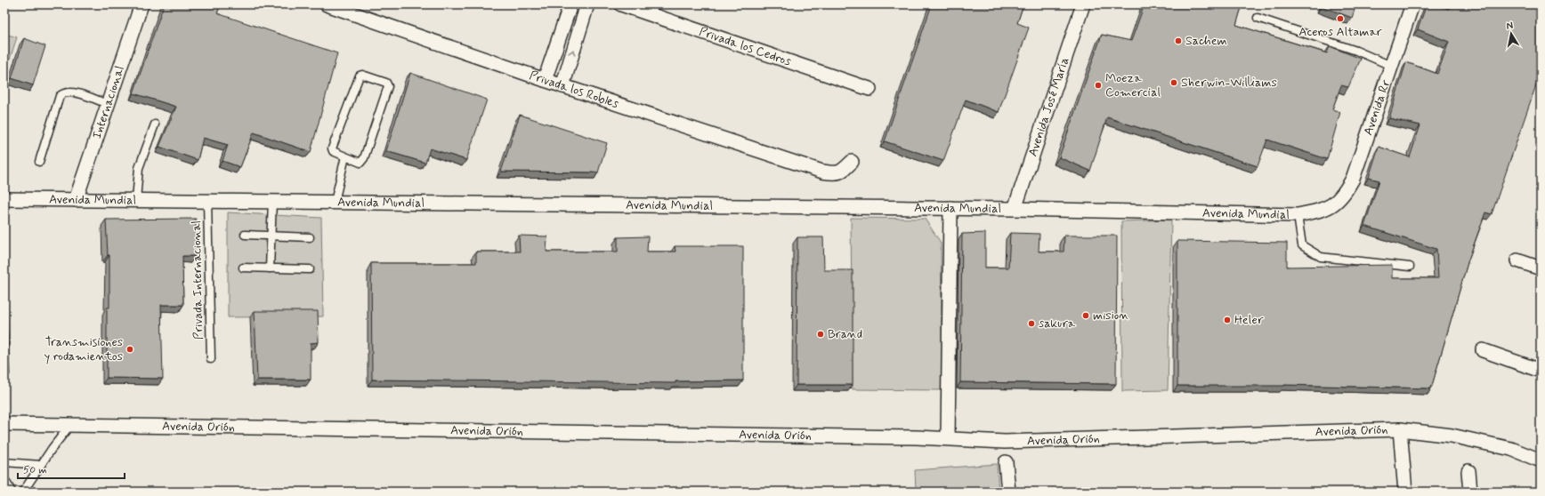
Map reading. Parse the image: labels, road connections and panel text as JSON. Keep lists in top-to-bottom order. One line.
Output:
{"streets":{"street":["Privada los Cedros","Privada los Robles","Internacional","Avenida José María","Avenida Rr","Avenida Mundial","Avenida Orión"],"lane":["Privada Internacional"]},"crossings":[["Internacional","Avenida Mundial"],["Avenida José María","Avenida Mundial"],["Avenida Rr","Avenida Mundial"],["Avenida Mundial","Privada Internacional"]],"places":["Aceros Altamar","Sachem","Sherwin-Williams","Moeza Comercial","mision","Heler","sakura","Brand","Transmisiones y rodamientos"],"scale_bar":"50 m","north":"top"}
